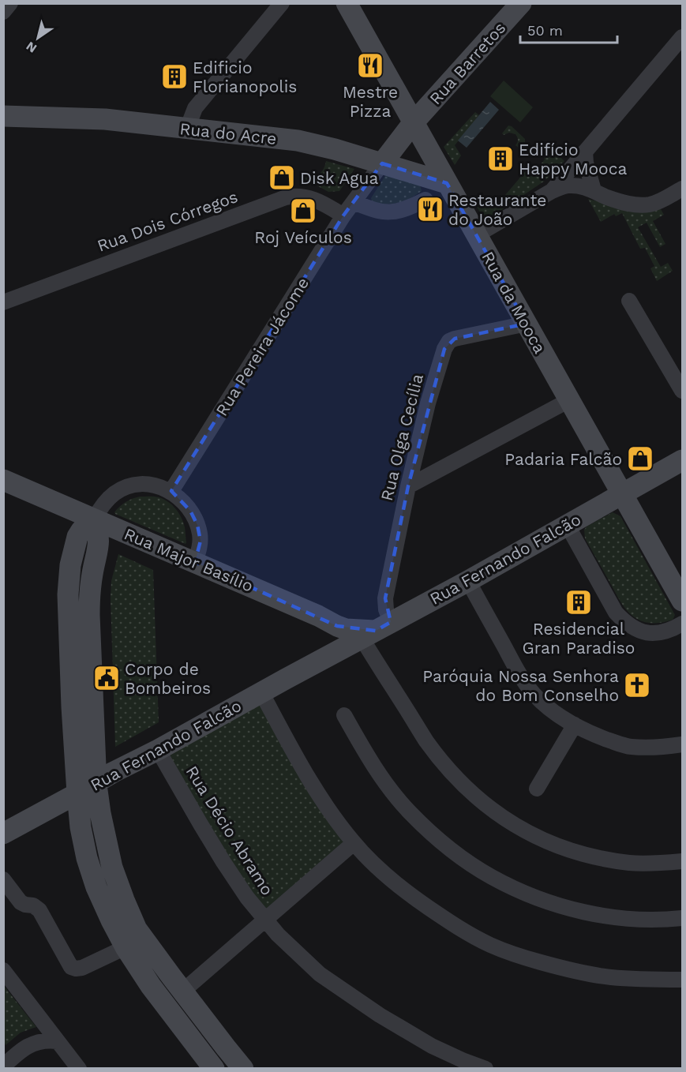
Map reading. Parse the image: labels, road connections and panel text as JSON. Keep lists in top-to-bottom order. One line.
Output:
{"streets":{"main road":["Rua Barretos","Rua do Acre","Rua da Mooca","Rua Pereira Jácome","Rua Fernando Falcão","Rua Major Basílio"],"street":["Rua Dois Córregos","Rua Olga Cecília","Rua Décio Abramo"]},"crossings":[["Rua Barretos","Rua da Mooca"],["Rua Barretos","Rua Pereira Jácome"],["Rua do Acre","Rua da Mooca"],["Rua do Acre","Rua Pereira Jácome"],["Rua Dois Córregos","Rua Pereira Jácome"],["Rua da Mooca","Rua Pereira Jácome"],["Rua da Mooca","Rua Olga Cecília"],["Rua da Mooca","Rua Fernando Falcão"],["Rua Olga Cecília","Rua Fernando Falcão"],["Rua Olga Cecília","Rua Major Basílio"],["Rua Fernando Falcão","Rua Major Basílio"],["Rua Fernando Falcão","Rua Décio Abramo"]],"places":{"restaurant":["Mestre Pizza","Restaurante do João"],"building":["Edificio Florianopolis","Edifício Happy Mooca","Residencial Gran Paradiso"],"shop":["Disk Agua","Roj Veículos","Padaria Falcão"],"public building":["Corpo de Bombeiros"],"church":["Paróquia Nossa Senhora do Bom Conselho"]},"scale_bar":"50 m","north":"bottom left"}
